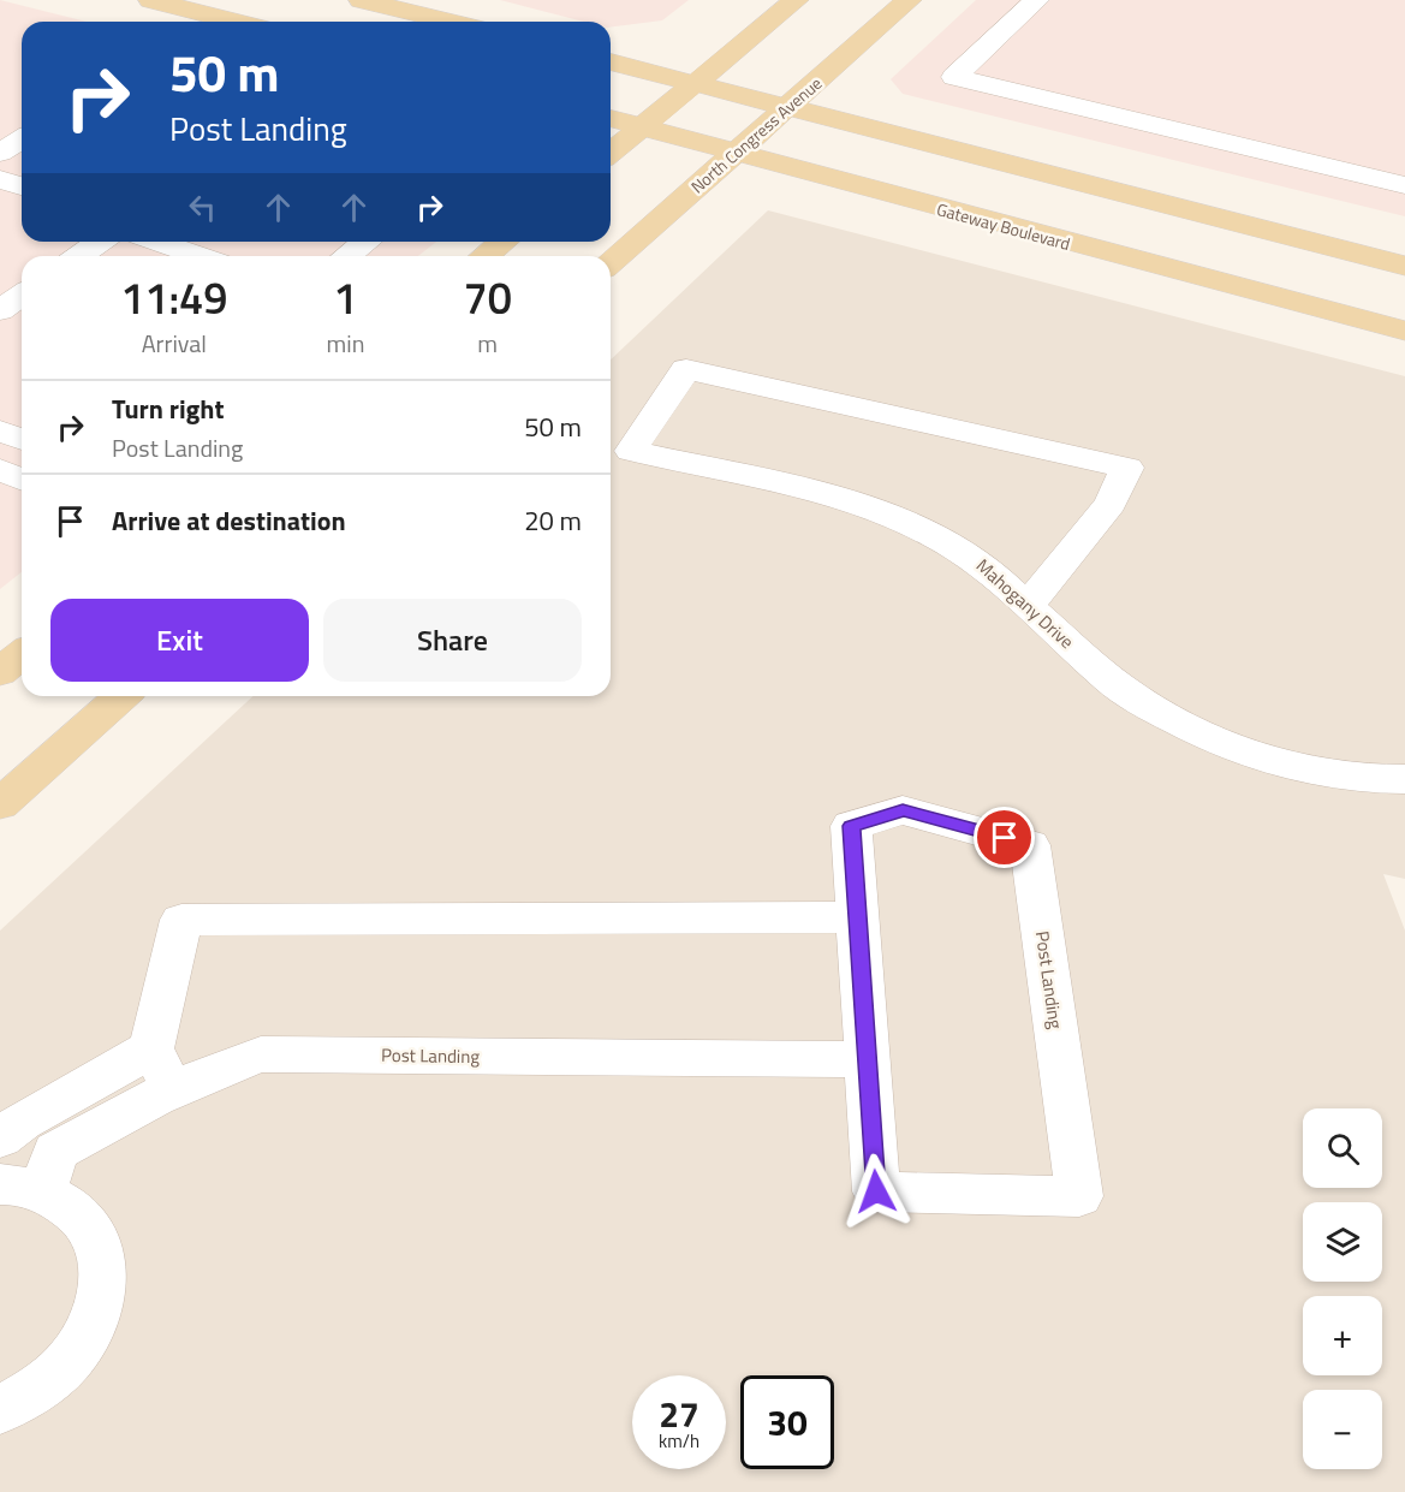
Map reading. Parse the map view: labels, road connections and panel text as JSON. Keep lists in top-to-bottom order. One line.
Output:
{"streets":{"main road":["North Congress Avenue","Gateway Boulevard"],"street":["Mahogany Drive","Post Landing"]},"crossings":[["North Congress Avenue","Gateway Boulevard"]],"page":{"turn":["50 m","Post Landing"],"eta":["11:49","Arrival","1","min","70","m"],"list":[{"name":"Turn right","note":"Post Landing","value":"50 m"},{"name":"Arrive at destination","value":"20 m"}],"buttons":["Exit","Share"],"map_buttons":["+","−"],"speed":"27 km/h","limit":"30"}}
